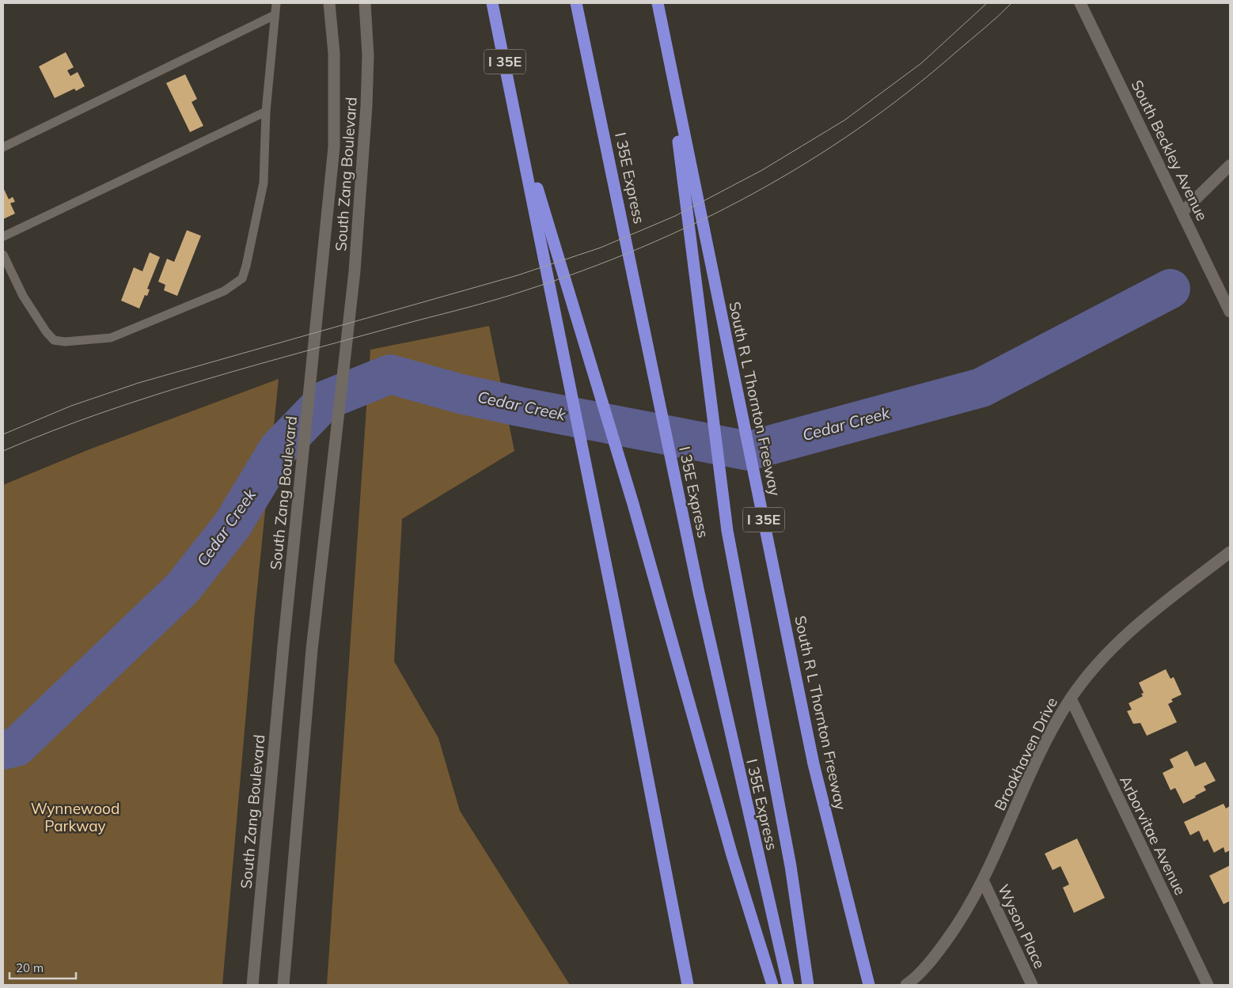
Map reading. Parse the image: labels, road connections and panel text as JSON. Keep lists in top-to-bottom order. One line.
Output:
{"streets":{"highway":["I 35E","I 35E Express","South R L Thornton Freeway"],"main road":["South Beckley Avenue","South Zang Boulevard","Brookhaven Drive","Arborvitae Avenue","Wyson Place"]},"crossings":[["Brookhaven Drive","Arborvitae Avenue"],["Brookhaven Drive","Wyson Place"]],"water":["Cedar Creek"],"parks":["Wynnewood Parkway"],"scale_bar":"20 m"}
